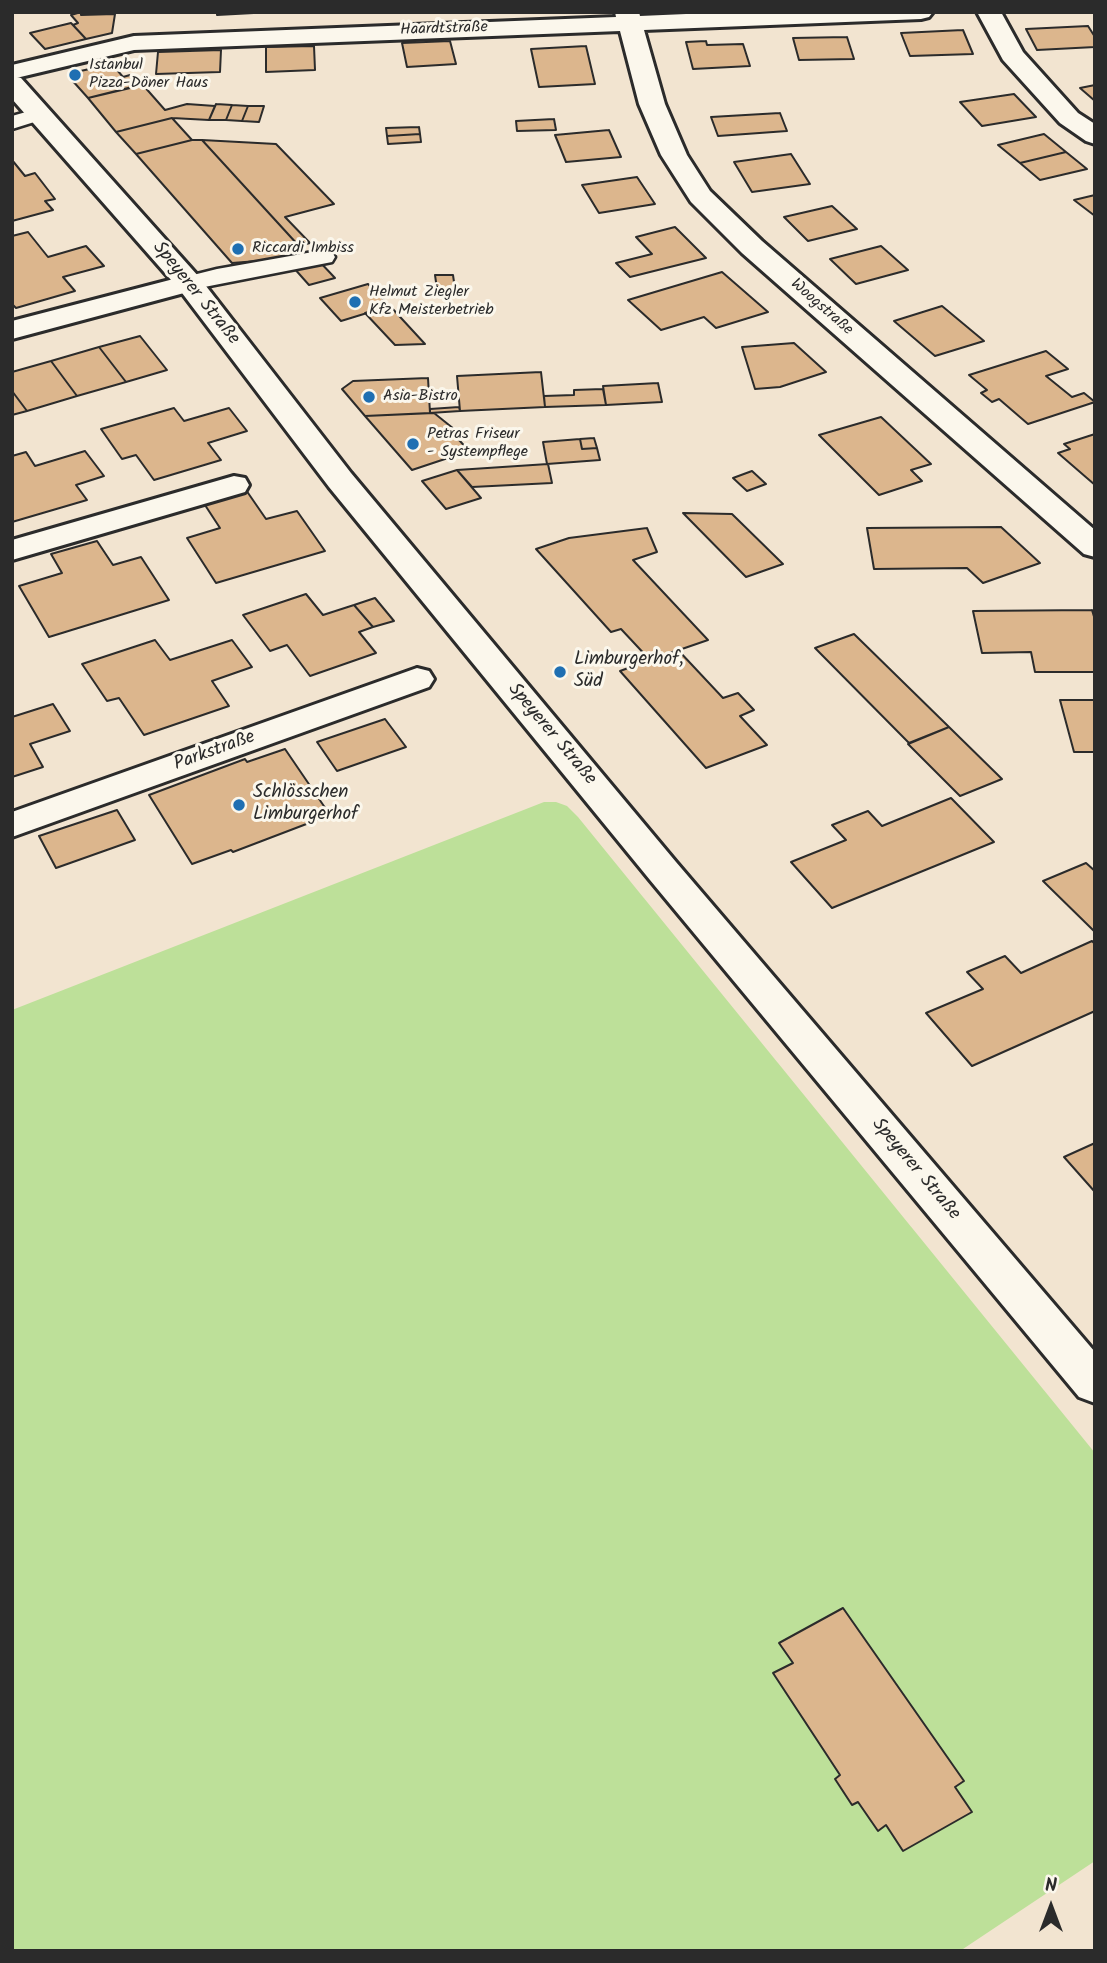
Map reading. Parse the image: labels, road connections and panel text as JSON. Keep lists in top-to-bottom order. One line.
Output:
{"streets":{"street":["Haardtstraße","Speyerer Straße","Woogstraße","Parkstraße"]},"crossings":[["Haardtstraße","Speyerer Straße"],["Haardtstraße","Woogstraße"]],"places":["Istanbul Pizza-Döner Haus","Riccardi Imbiss","Helmut Ziegler Kfz Meisterbetrieb","Asia-Bistro","Petras Friseur - Systempflege","Limburgerhof, Süd","Schlösschen Limburgerhof"],"north":"top"}
